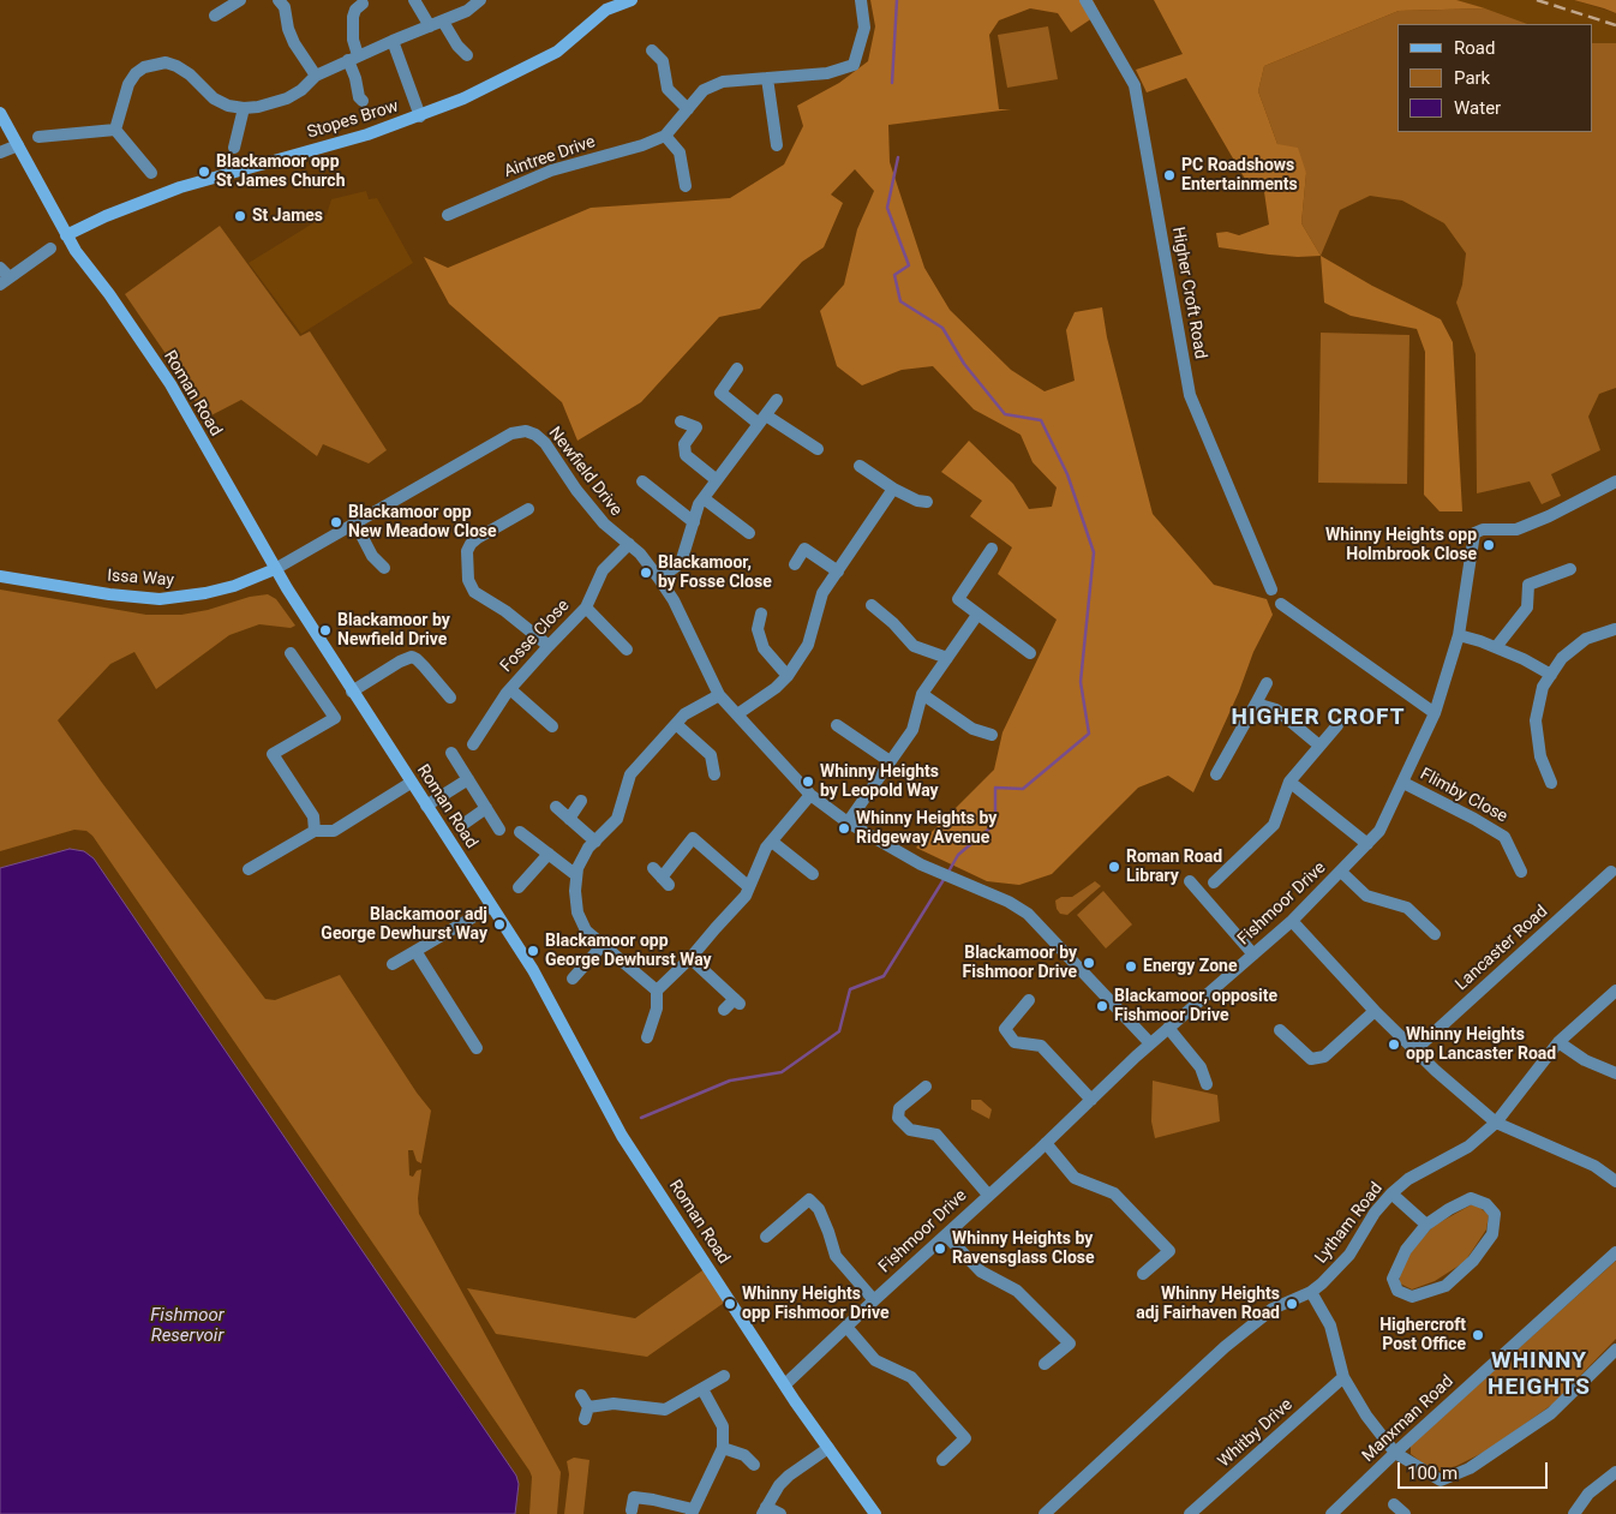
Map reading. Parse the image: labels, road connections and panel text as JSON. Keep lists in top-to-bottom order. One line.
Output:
{"streets":{"main road":["Stopes Brow","Roman Road","Issa Way"],"street":["Aintree Drive","Higher Croft Road","Newfield Drive","Fosse Close","Flimby Close","Fishmoor Drive","Lancaster Road","Lytham Road","Manxman Road","Whitby Drive"]},"crossings":[["Stopes Brow","Roman Road"],["Roman Road","Newfield Drive"],["Roman Road","Issa Way"],["Roman Road","Fishmoor Drive"],["Newfield Drive","Issa Way"],["Newfield Drive","Fosse Close"],["Newfield Drive","Fishmoor Drive"],["Flimby Close","Fishmoor Drive"]],"districts":["HIGHER CROFT","WHINNY HEIGHTS"],"water":["Fishmoor Reservoir"],"places":["Blackamoor opp St James Church","PC Roadshows Entertainments","St James","Blackamoor opp New Meadow Close","Whinny Heights opp Holmbrook Close","Blackamoor, by Fosse Close","Blackamoor by Newfield Drive","Whinny Heights by Leopold Way","Whinny Heights by Ridgeway Avenue","Roman Road Library","Blackamoor adj George Dewhurst Way","Blackamoor opp George Dewhurst Way","Blackamoor by Fishmoor Drive","Energy Zone","Blackamoor, opposite Fishmoor Drive","Whinny Heights opp Lancaster Road","Whinny Heights by Ravensglass Close","Whinny Heights opp Fishmoor Drive","Whinny Heights adj Fairhaven Road","Highercroft Post Office"],"legend":["Road","Park","Water"],"scale_bar":"100 m"}
